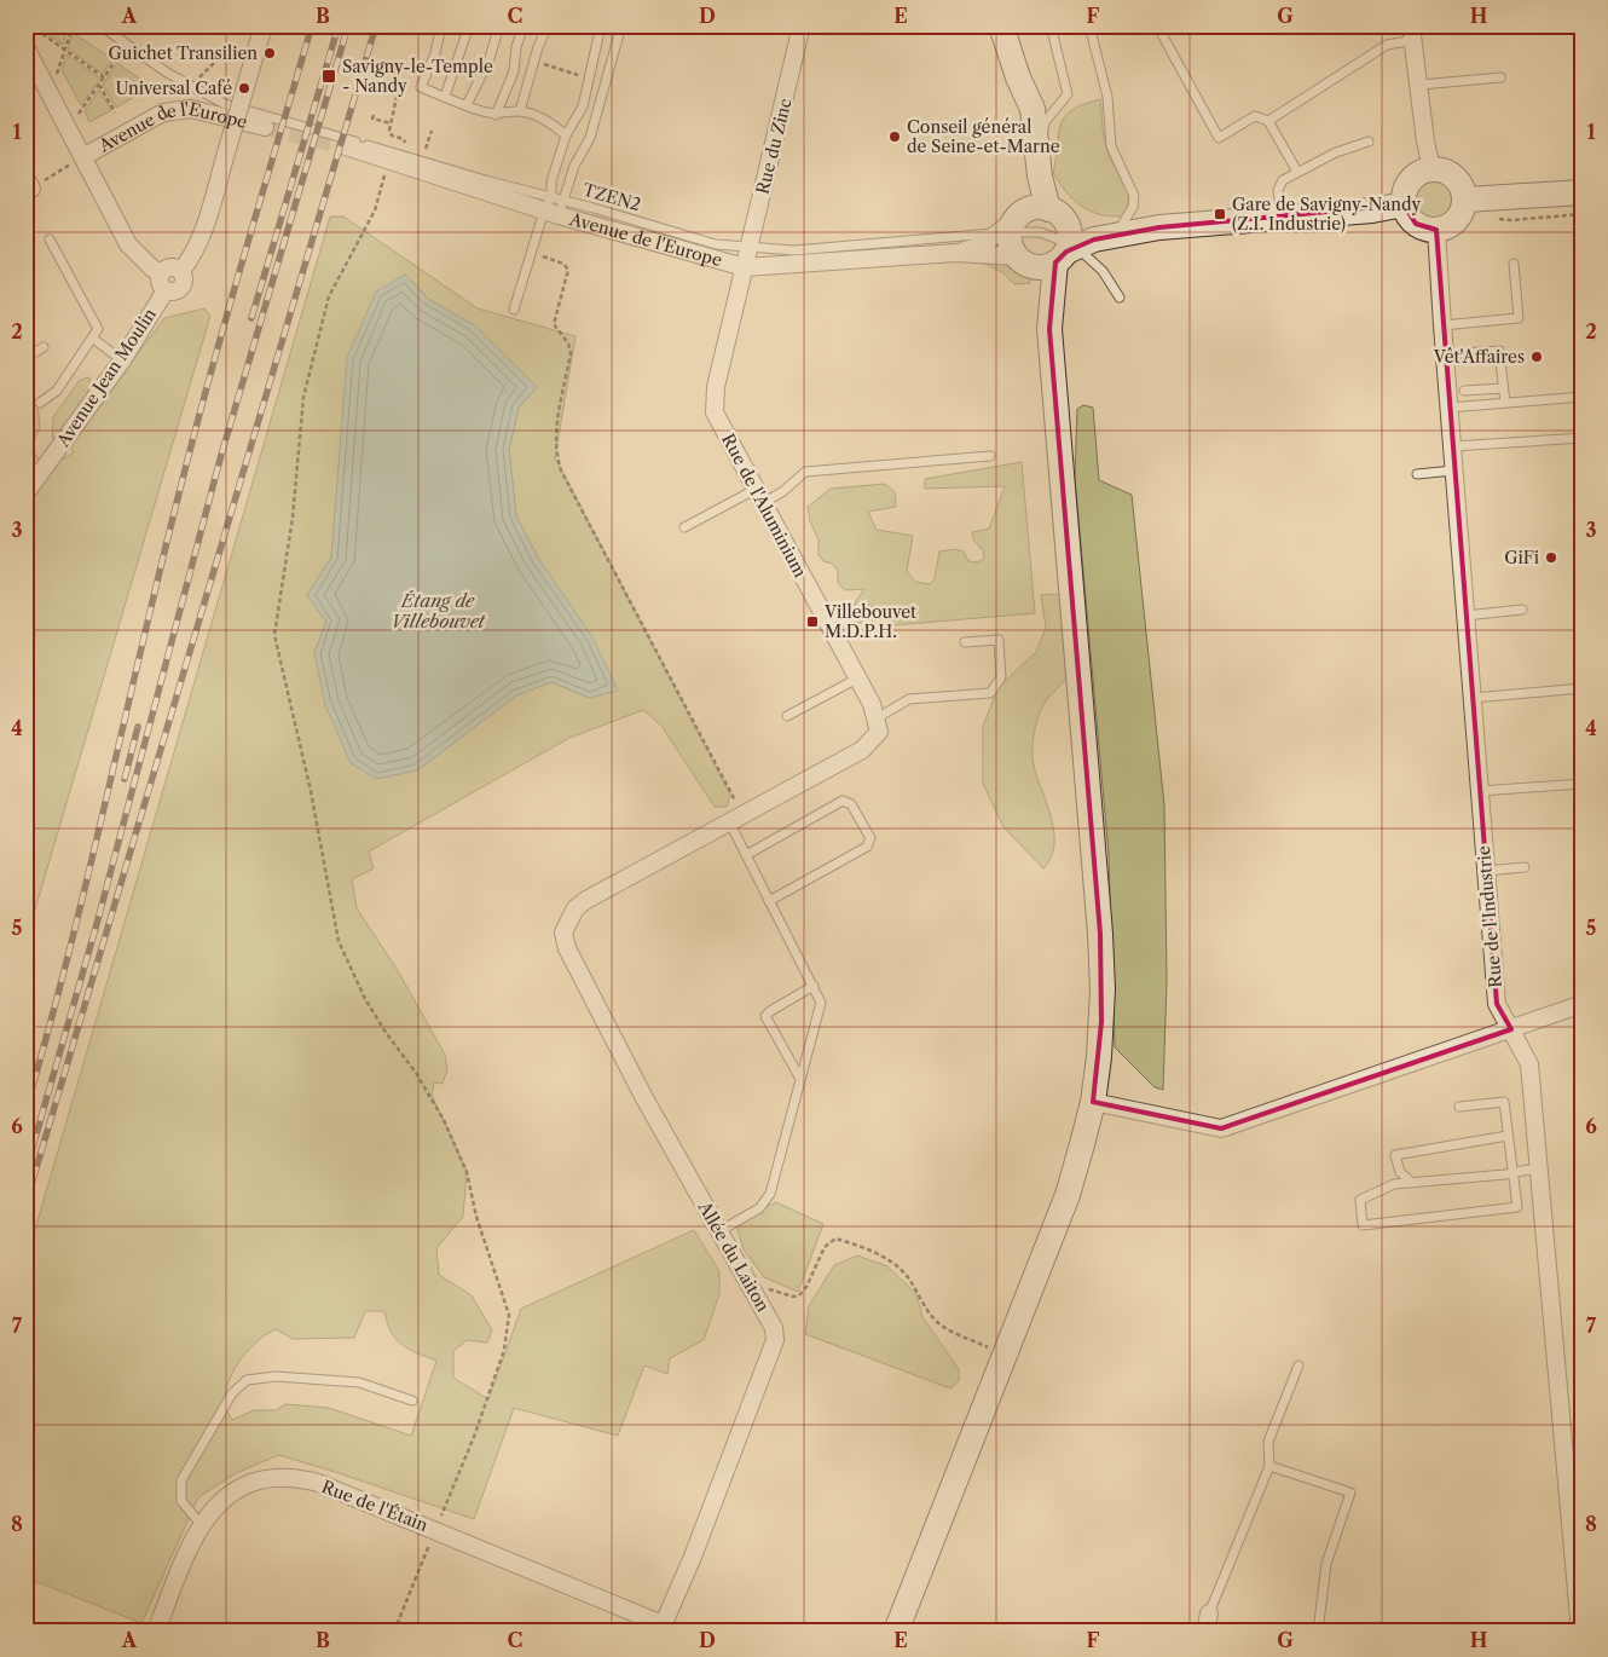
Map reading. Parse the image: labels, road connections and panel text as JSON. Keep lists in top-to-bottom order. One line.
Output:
{"streets":{"street":["Avenue de l'Europe","Rue du Zinc","Avenue Jean Moulin","Rue de l'Aluminium","Rue de l'Industrie","Allée du Laiton","Rue de l'Étain"],"lane":["TZEN2"]},"crossings":[["Avenue de l'Europe","Rue du Zinc"],["Avenue de l'Europe","TZEN2"],["Avenue de l'Europe","Rue de l'Aluminium"],["Rue du Zinc","TZEN2"],["Rue du Zinc","Rue de l'Aluminium"],["Allée du Laiton","Rue de l'Étain"]],"water":["Étang de Villebouvet"],"places":{"other":["Guichet Transilien","Universal Café","Conseil général de Seine-et-Marne","Vêt'Affaires","GiFi"],"transit":["Savigny-le-Temple - Nandy","Gare de Savigny-Nandy (Z.I. Industrie)","Villebouvet M.D.P.H."]},"grid":{"columns":["A","B","C","D","E","F","G","H"],"rows":["1","2","3","4","5","6","7","8"]}}
